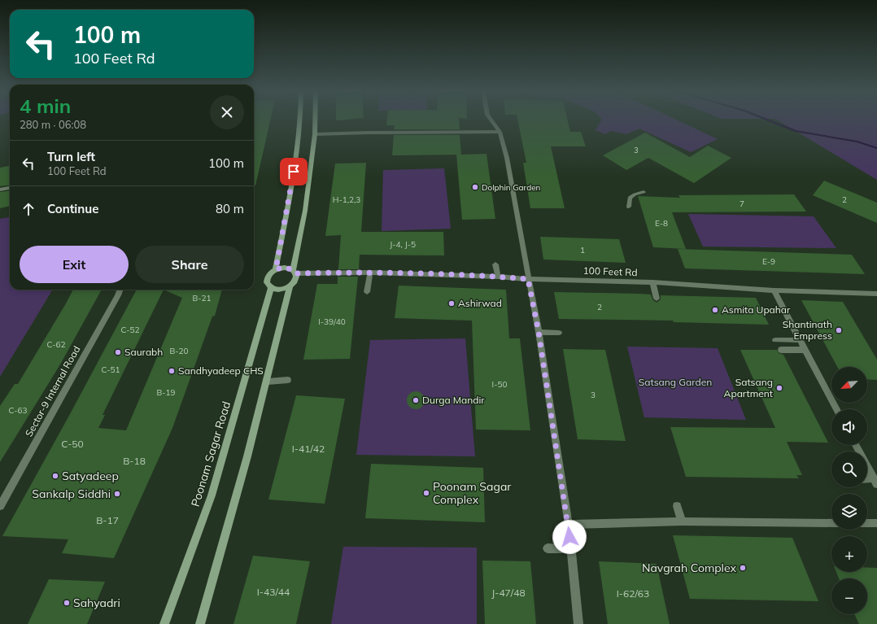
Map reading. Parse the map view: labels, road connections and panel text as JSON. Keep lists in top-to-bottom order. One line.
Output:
{"streets":{"main road":["Poonam Sagar Road"],"street":["100 Feet Rd","Sector-9 Internal Road"]},"crossings":[["100 Feet Rd","Poonam Sagar Road"]],"parks":["Satsang Garden"],"places":["Dolphin Garden","Ashirwad","Asmita Upahar","Shantinath Empress","Saurabh","Sandhyadeep CHS","Satsang Apartment","Durga Mandir","Satyadeep","Poonam Sagar Complex","Sankalp Siddhi","Navgrah Complex","Sahyadri"],"house_numbers":["3","H-1,2,3","2","7","E-8","J-4, J-5","1","E-9","B-21","2","I-39/40","C-52","C-62","B-20","C-51","I-50","B-19","3","C-63","C-50","I-41/42","B-18","B-17","I-43/44","J-47/48","I-62/63"],"north":"bottom left","page":{"turn":["100 m","100 Feet Rd"],"heading":["4 min","280 m · 06:08"],"list":[{"name":"Turn left","note":"100 Feet Rd","value":"100 m"},{"name":"Continue","value":"80 m"}],"buttons":["Exit","Share"],"map_buttons":["+","−"]}}
